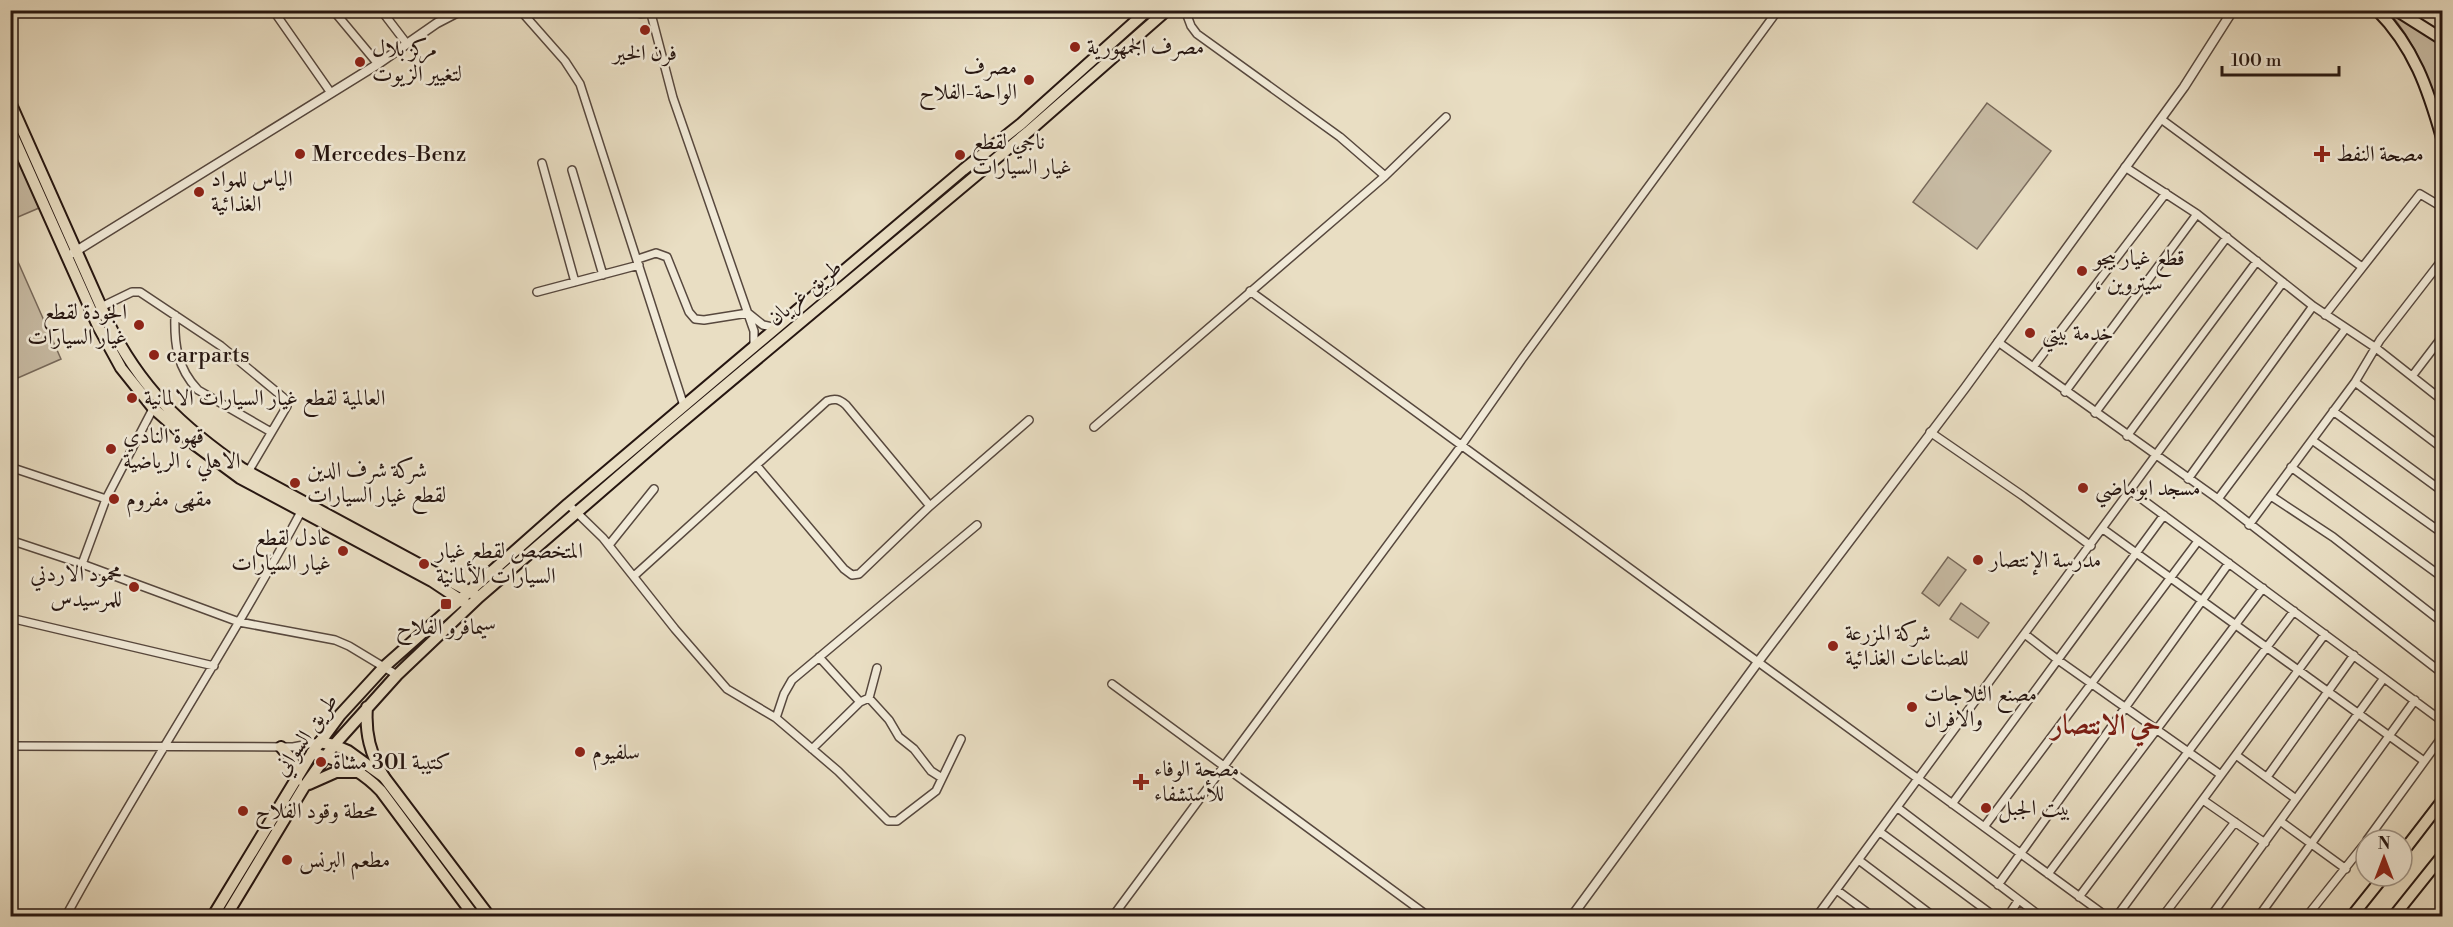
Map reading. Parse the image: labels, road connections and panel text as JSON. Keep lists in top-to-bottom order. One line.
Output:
{"streets":{"main road":["طريق غريان","طريق السواني"]},"crossings":[["طريق غريان","طريق السواني"]],"districts":["حي الانتصار"],"places":{"other":["فرن الخير","مصرف الجمهورية","مركز بلال لتغيير الزيوت","مصرف الواحة-الفلاح","Mercedes-Benz","ناجي لقطع غيار السيارات","الياس للمواد الغذائية","قطع غيار بيجو ، سيتروين","الجودة لقطع غيار السيارات","خدمة بيتي","carparts","العالمية لقطع غيار السيارات الالمانية","قهوة النادي الاهلي ، الرياضية","شركة شرف الدين لقطع غيار السيارات","مسجد ابوماضي","مقهى مفروم","عادل لقطع غيار السيارات","مدرسة الإنتصار","المتخصص لقطع غيار السيارات الألمانية","محمود الاردني للمرسيدس","شركة المزرعة للصناعات الغذائية","مصنع الثلاجات والافران","سلفيوم","كتيبة 301 مشاة","بيت الجبل","محطة وقود الفلاح","مطعم البرنس"],"health":["مصحة النفط","مصحة الوفاء للأستشفاء"],"transit":["سيمافرو الفلاح"]},"scale_bar":"100 m","north":"top"}
